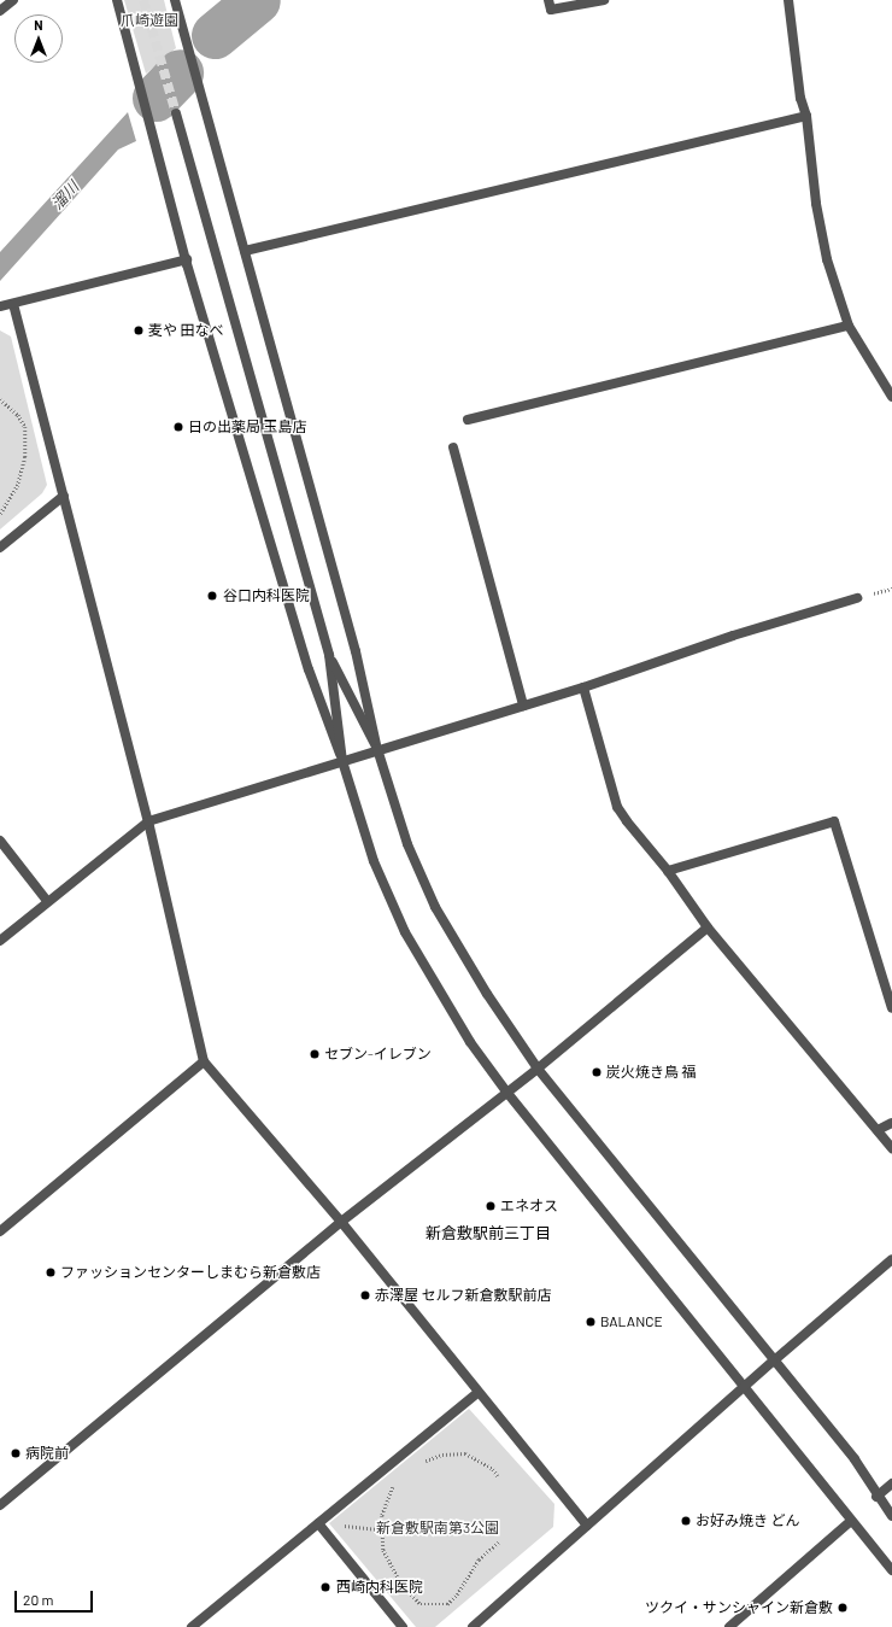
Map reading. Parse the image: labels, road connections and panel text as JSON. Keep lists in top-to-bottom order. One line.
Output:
{"districts":["新倉敷駅前三丁目"],"water":["溜川"],"parks":["爪崎遊園","新倉敷駅南第3公園"],"places":["麦や 田なべ","日の出薬局 玉島店","谷口内科医院","セブン-イレブン","炭火焼き鳥 福","エネオス","ファッションセンターしまむら新倉敷店","赤澤屋 セルフ新倉敷駅前店","BALANCE","病院前","お好み焼き どん","西崎内科医院","ツクイ・サンシャイン新倉敷"],"scale_bar":"20 m","north":"top"}
